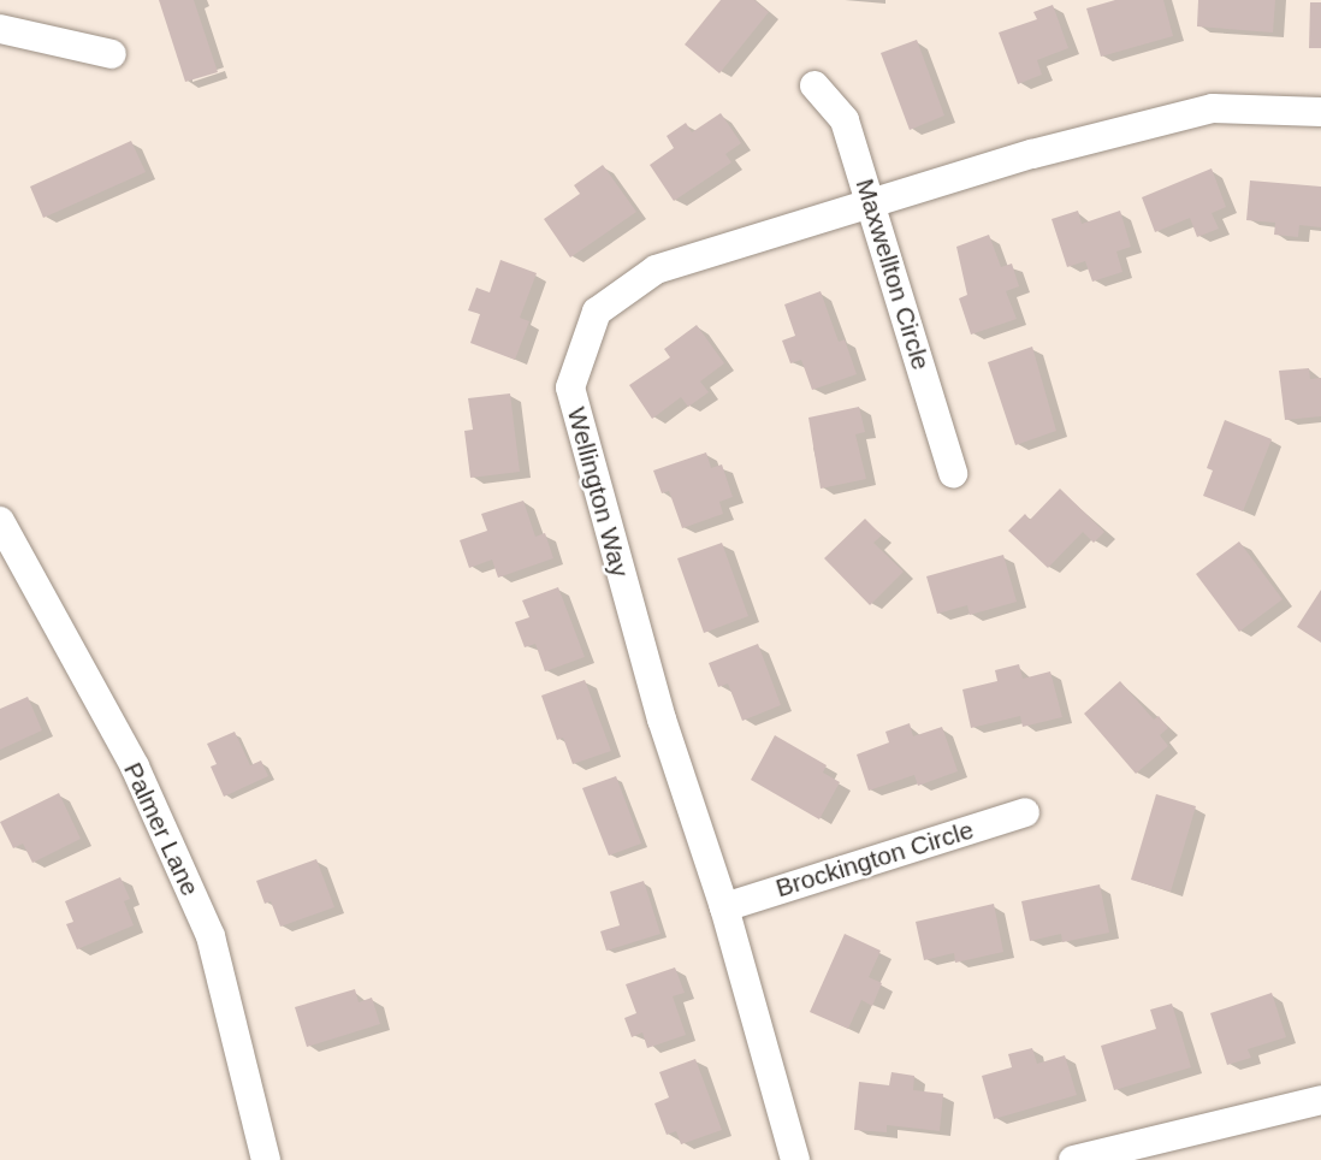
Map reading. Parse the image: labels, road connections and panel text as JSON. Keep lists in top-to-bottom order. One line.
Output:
{"streets":{"street":["Maxwellton Circle","Wellington Way","Palmer Lane","Brockington Circle"]},"crossings":[["Maxwellton Circle","Wellington Way"],["Wellington Way","Brockington Circle"]]}
